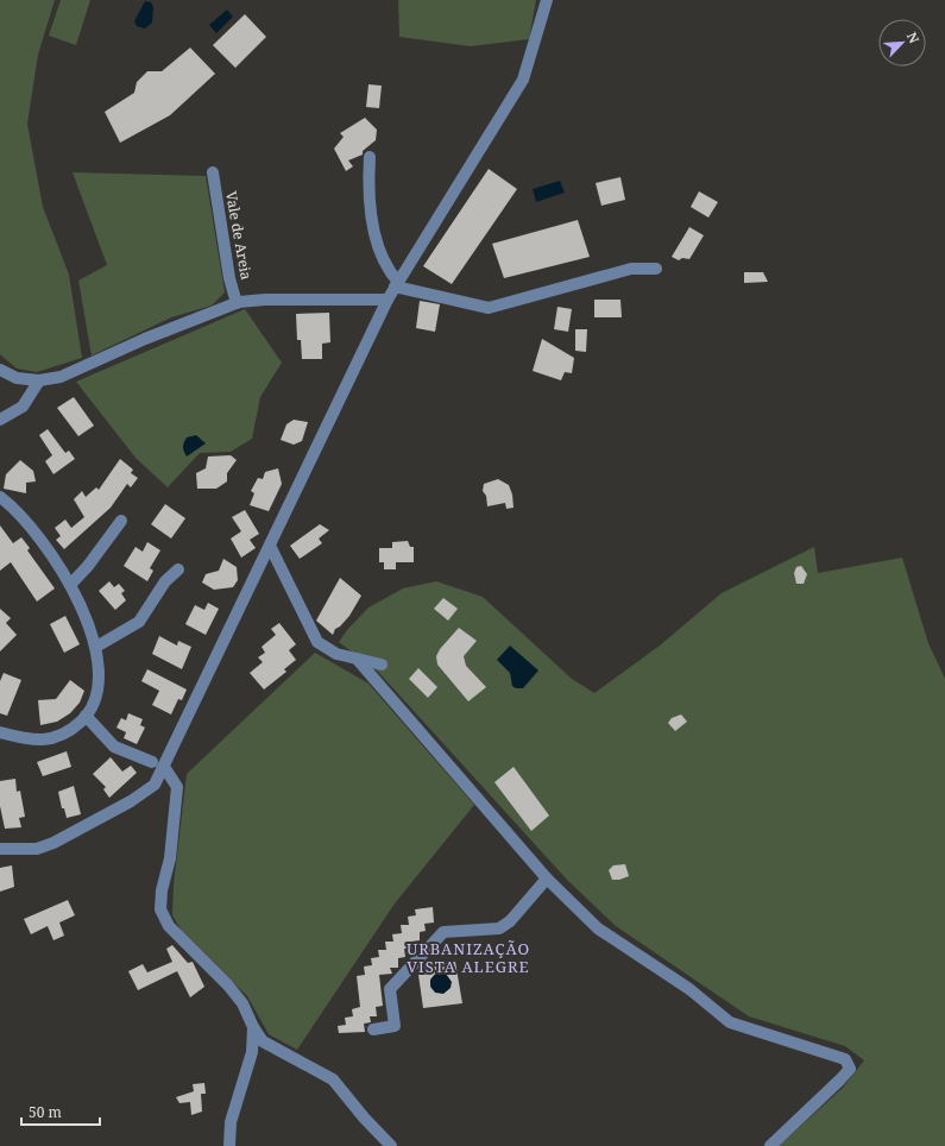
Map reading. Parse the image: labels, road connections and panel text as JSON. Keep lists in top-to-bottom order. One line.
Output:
{"streets":{"street":["Vale de Areia"]},"districts":["URBANIZAÇÃO VISTA ALEGRE"],"scale_bar":"50 m","north":"top right"}
